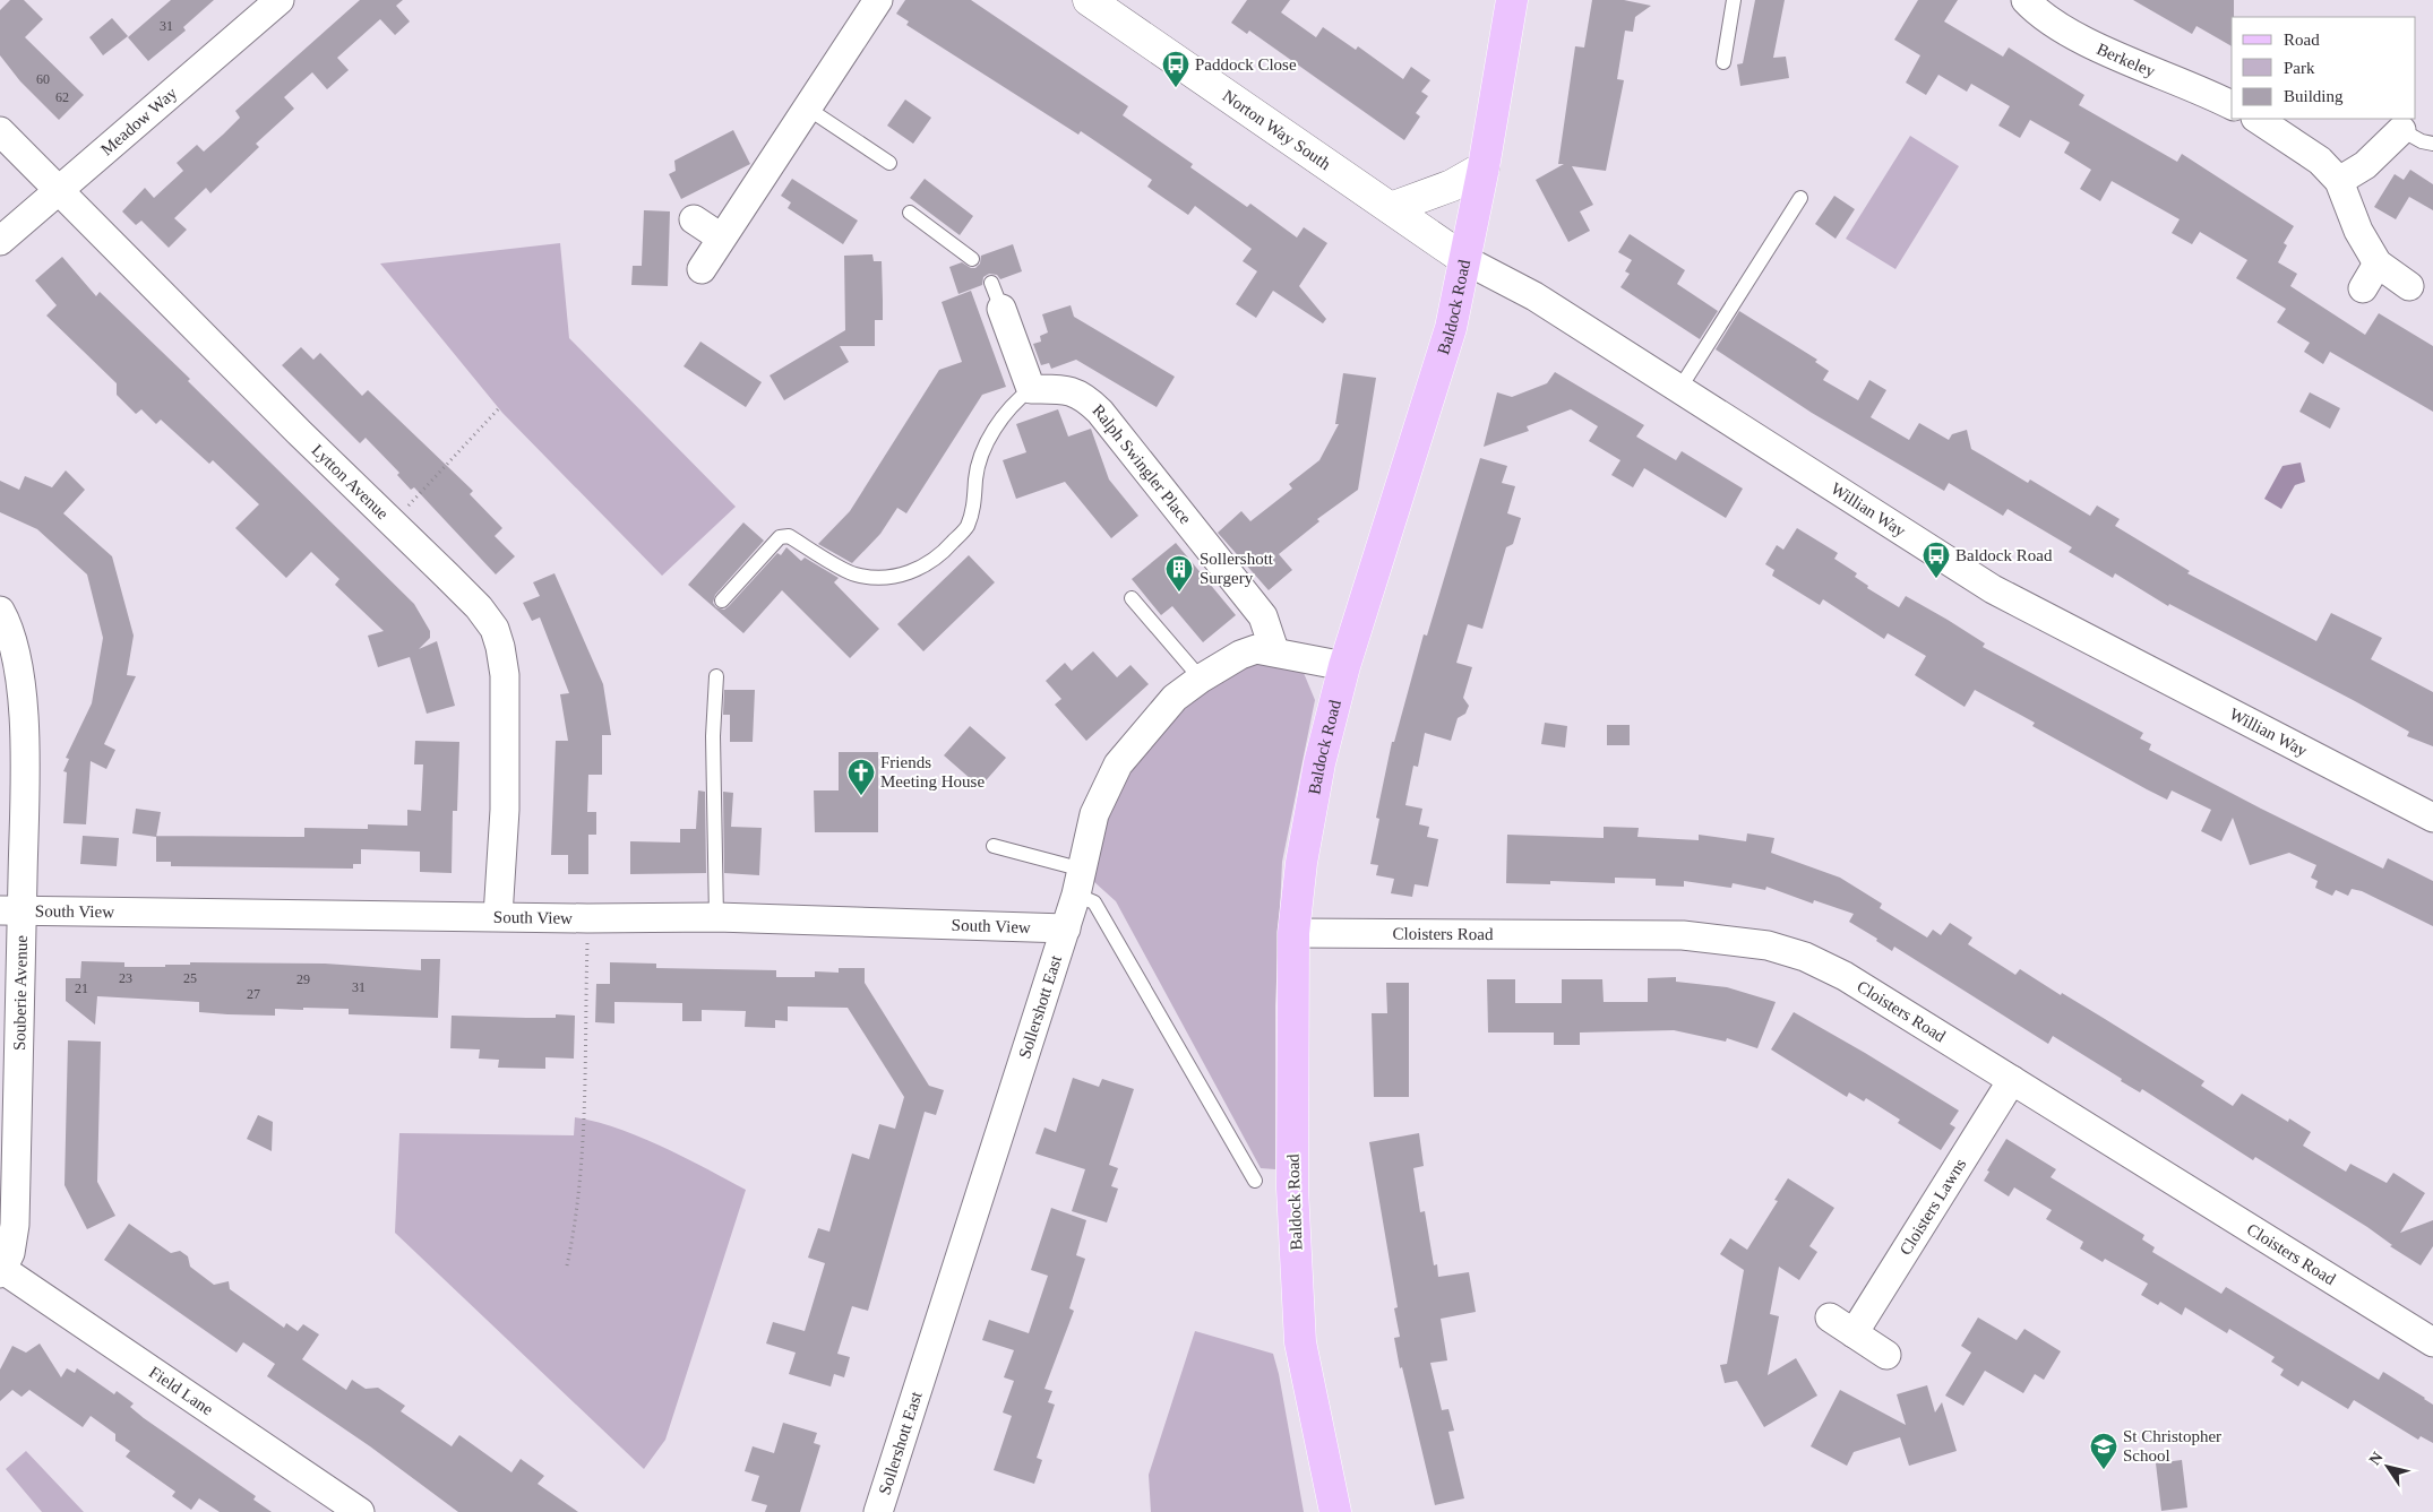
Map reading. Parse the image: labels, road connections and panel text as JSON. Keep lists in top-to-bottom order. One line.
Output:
{"streets":{"main road":["Baldock Road"],"street":["Berkeley","Meadow Way","Norton Way South","Ralph Swingler Place","Lytton Avenue","Willian Way","South View","Cloisters Road","Souberie Avenue","Sollershott East","Cloisters Lawns","Field Lane"]},"crossings":[["Meadow Way","Lytton Avenue"],["Norton Way South","Baldock Road"],["Norton Way South","Willian Way"],["Baldock Road","Willian Way"],["Baldock Road","Cloisters Road"],["Baldock Road","Sollershott East"],["Ralph Swingler Place","Sollershott East"],["Lytton Avenue","South View"],["South View","Souberie Avenue"],["South View","Sollershott East"],["Cloisters Road","Cloisters Lawns"],["Souberie Avenue","Field Lane"]],"places":{"bus stop":["Paddock Close","Baldock Road"],"building":["Sollershott Surgery"],"church":["Friends Meeting House"],"school or university":["St Christopher School"]},"house_numbers":["31","60","62","23","25","29","31","21","27"],"legend":["Road","Park","Building"],"north":"top left"}
